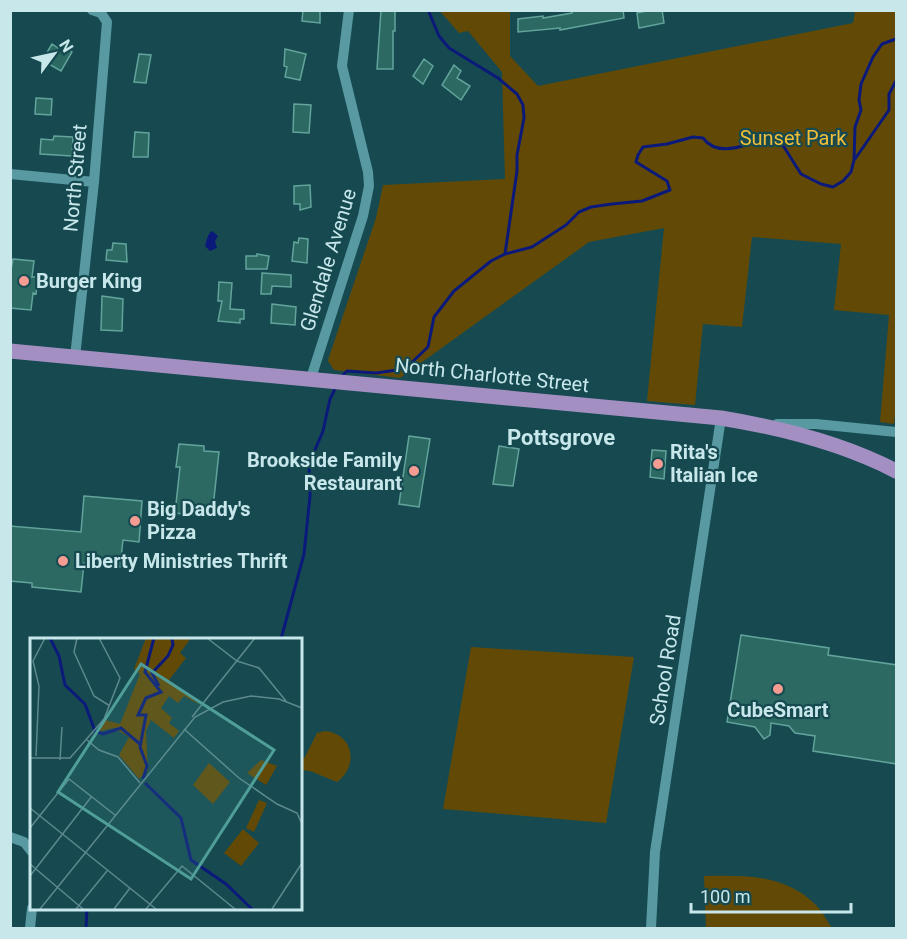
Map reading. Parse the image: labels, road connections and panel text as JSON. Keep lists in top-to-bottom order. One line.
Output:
{"streets":{"main road":["North Charlotte Street"],"street":["North Street","Glendale Avenue","School Road"]},"crossings":[["North Street","North Charlotte Street"],["Glendale Avenue","North Charlotte Street"],["North Charlotte Street","School Road"]],"districts":["Pottsgrove"],"parks":["Sunset Park"],"places":["Burger King","Rita's Italian Ice","Brookside Family Restaurant","Big Daddy's Pizza","Liberty Ministries Thrift","CubeSmart"],"scale_bar":"100 m","north":"top right"}
